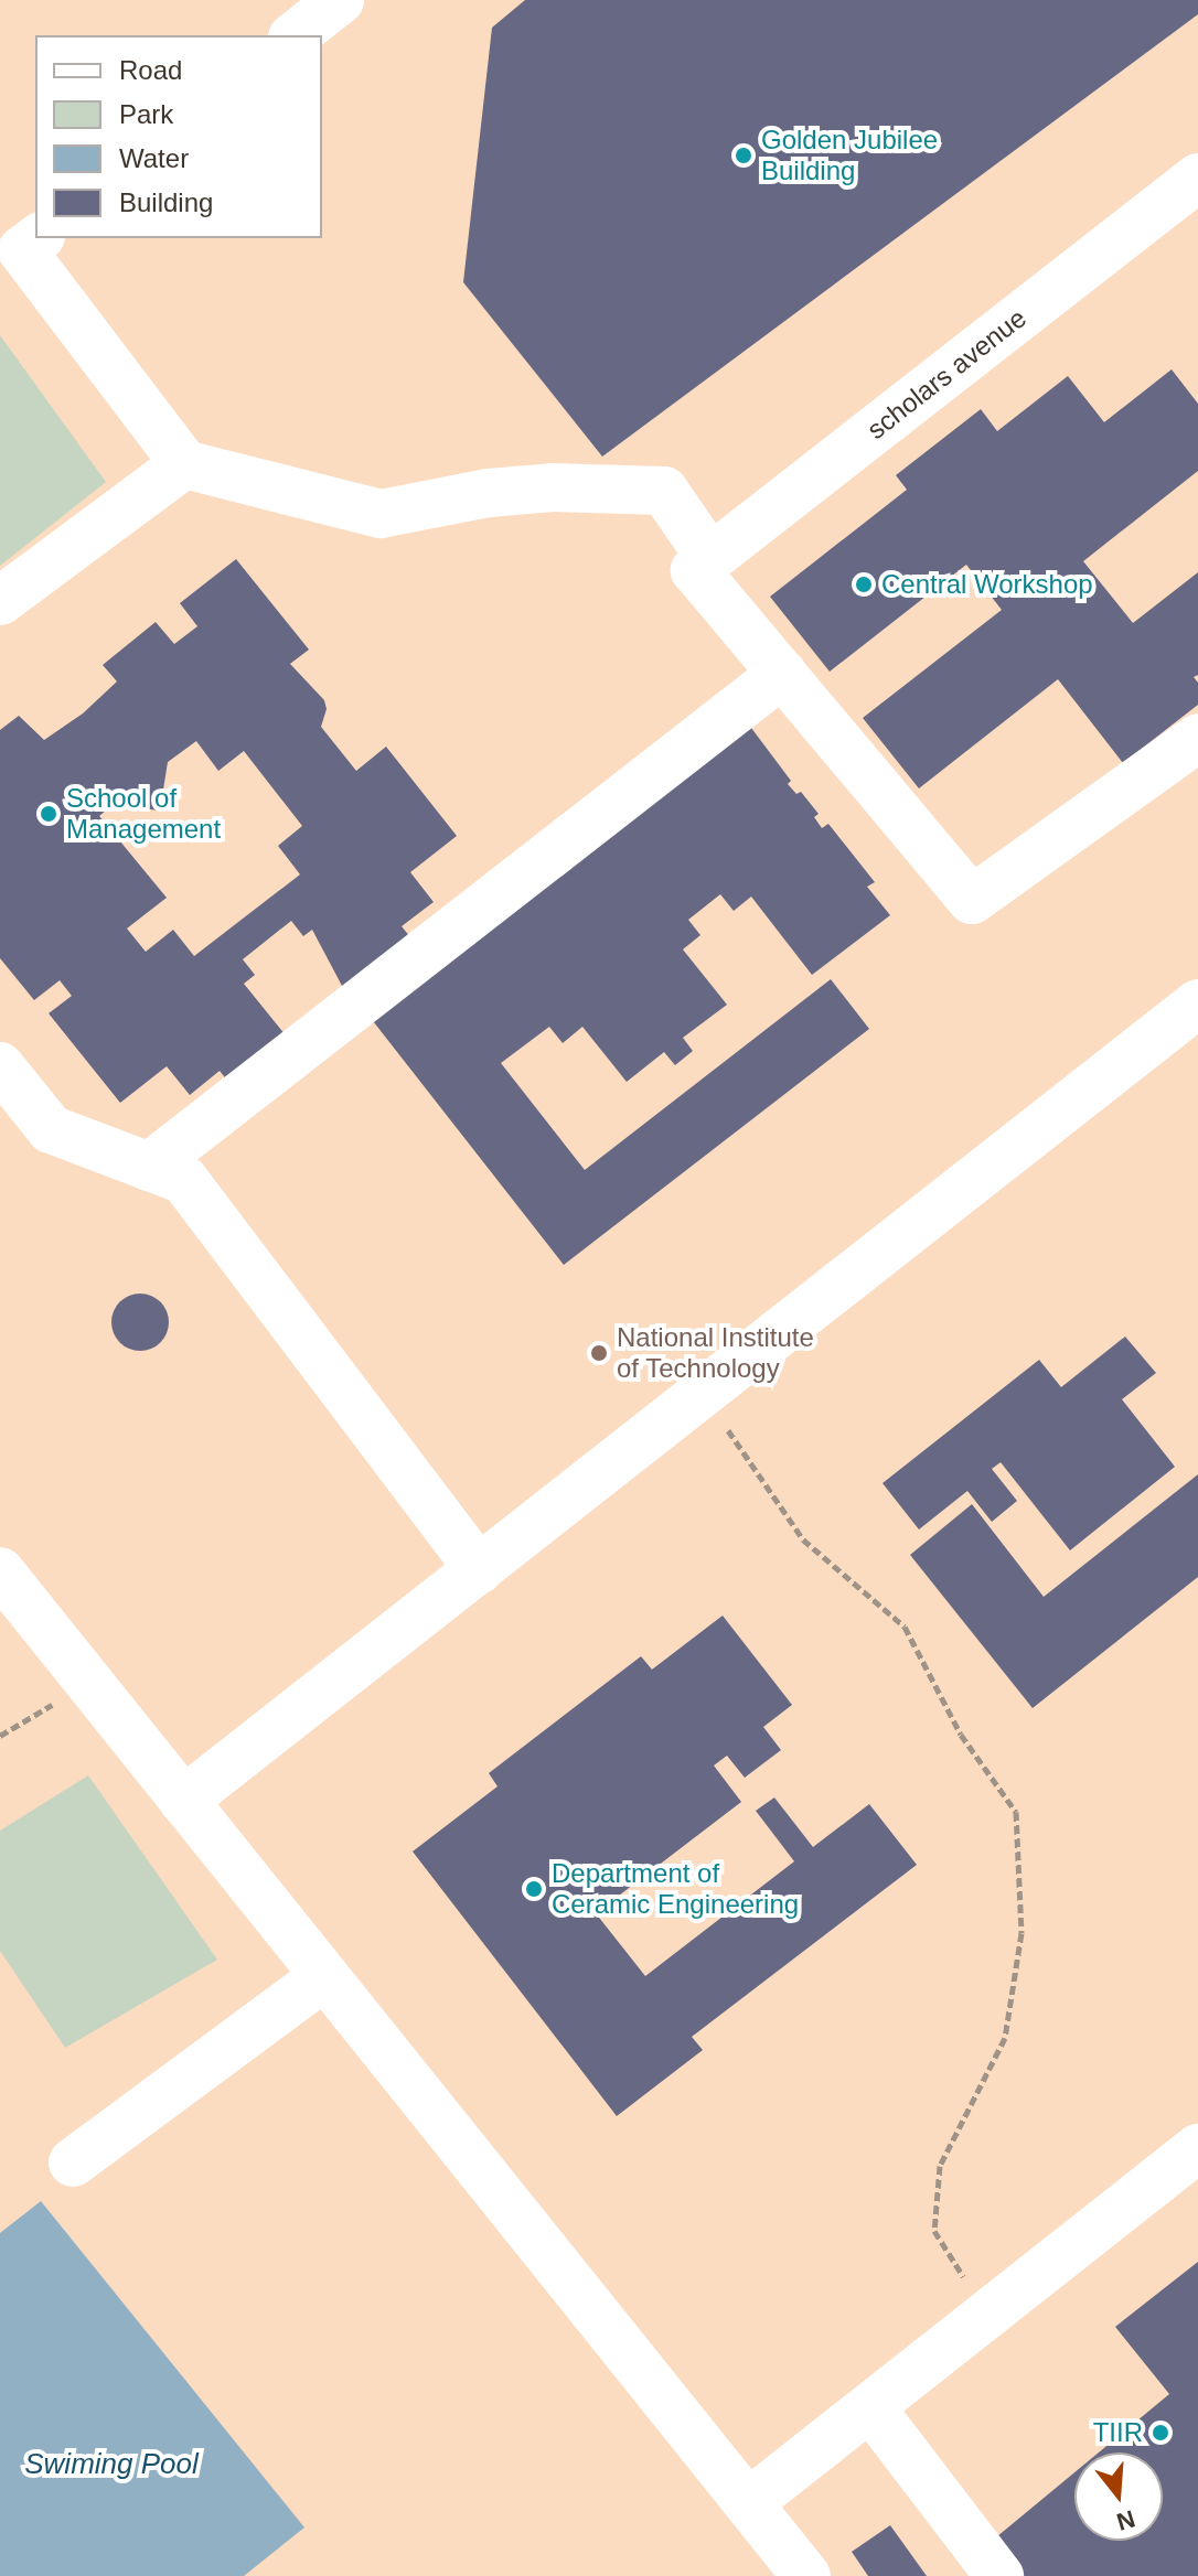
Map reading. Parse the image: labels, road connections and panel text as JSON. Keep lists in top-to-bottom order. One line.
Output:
{"streets":{"street":["scholars avenue"]},"water":["Swiming Pool"],"places":["Golden Jubilee Building","Central Workshop","School of Management","National Institute of Technology","Department of Ceramic Engineering","TIIR"],"legend":["Road","Park","Water","Building"],"north":"bottom"}
